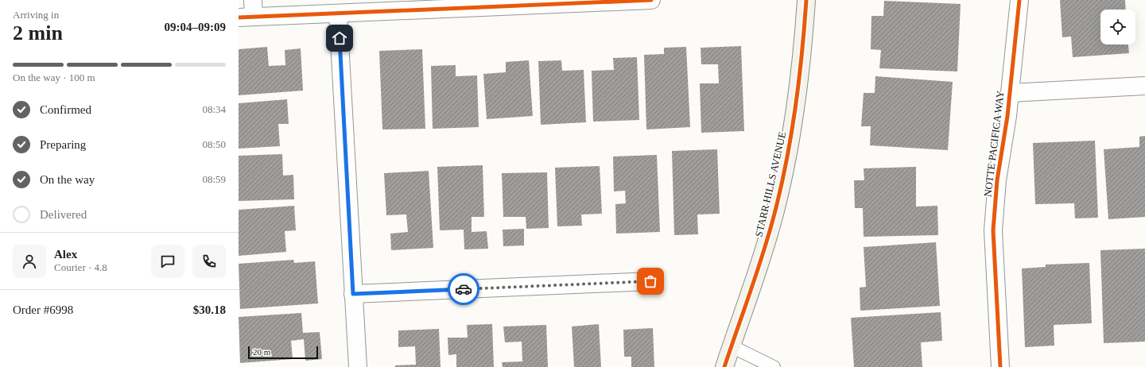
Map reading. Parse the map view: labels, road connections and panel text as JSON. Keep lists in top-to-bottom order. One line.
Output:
{"streets":{"street":["NOTTE PACIFICA WAY","STARR HILLS AVENUE"]},"scale_bar":"20 m","page":{"heading":["2 min","Arriving in","09:04–09:09"],"panel":["Alex","Courier · 4.8","Order #6998","$30.18"],"bar":"On the way · 100 m","list":[["Confirmed","08:34"],["Preparing","08:50"],["On the way","08:59"],"Delivered"],"scale":"20 m"}}
